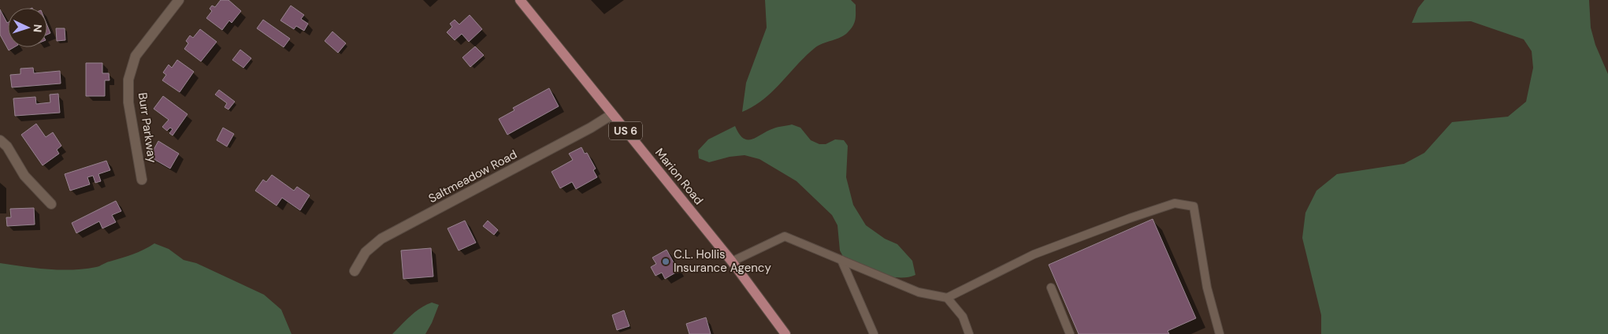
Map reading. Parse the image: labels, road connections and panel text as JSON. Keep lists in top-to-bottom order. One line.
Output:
{"streets":{"main road":["US 6","Marion Road"],"street":["Burr Parkway","Saltmeadow Road"]},"crossings":[["Saltmeadow Road","Marion Road"]],"places":["C.L. Hollis Insurance Agency"],"north":"right"}
